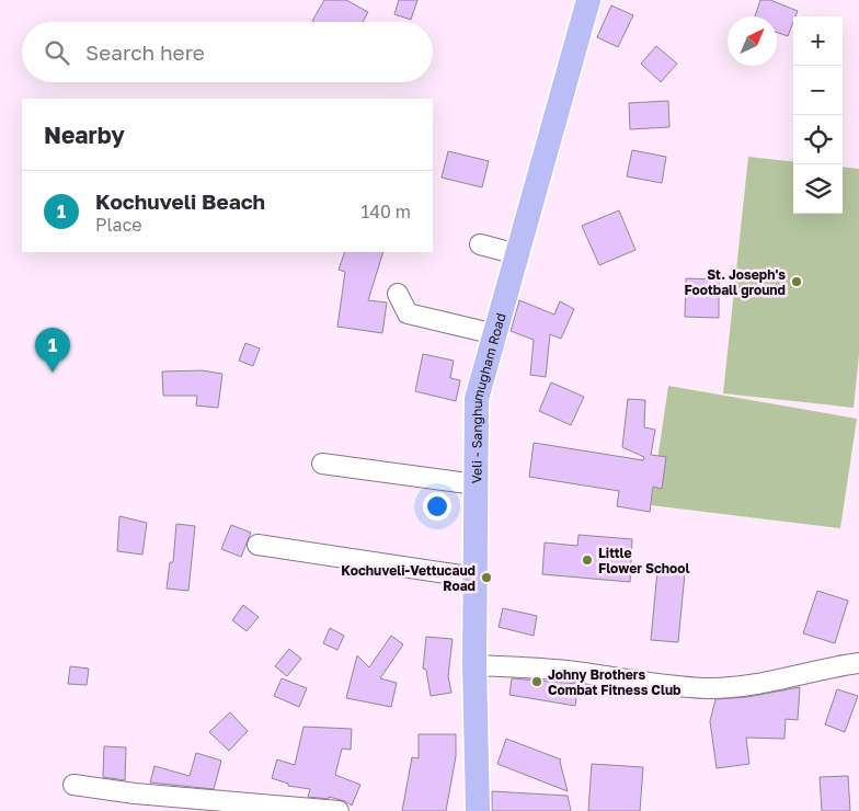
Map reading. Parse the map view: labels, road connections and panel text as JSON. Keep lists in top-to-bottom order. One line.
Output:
{"streets":{"main road":["Veli - Sanghumugham Road"]},"places":["St. Joseph's Football ground","Little Flower School","Kochuveli-Vettucaud Road","Johny Brothers Combat Fitness Club"],"north":"top right","page":{"map_buttons":["+","−"],"search":"Search here","heading":"Nearby","list":[{"mark":"1","name":"Kochuveli Beach","note":"Place","value":"140 m"}],"pins":"1"}}
